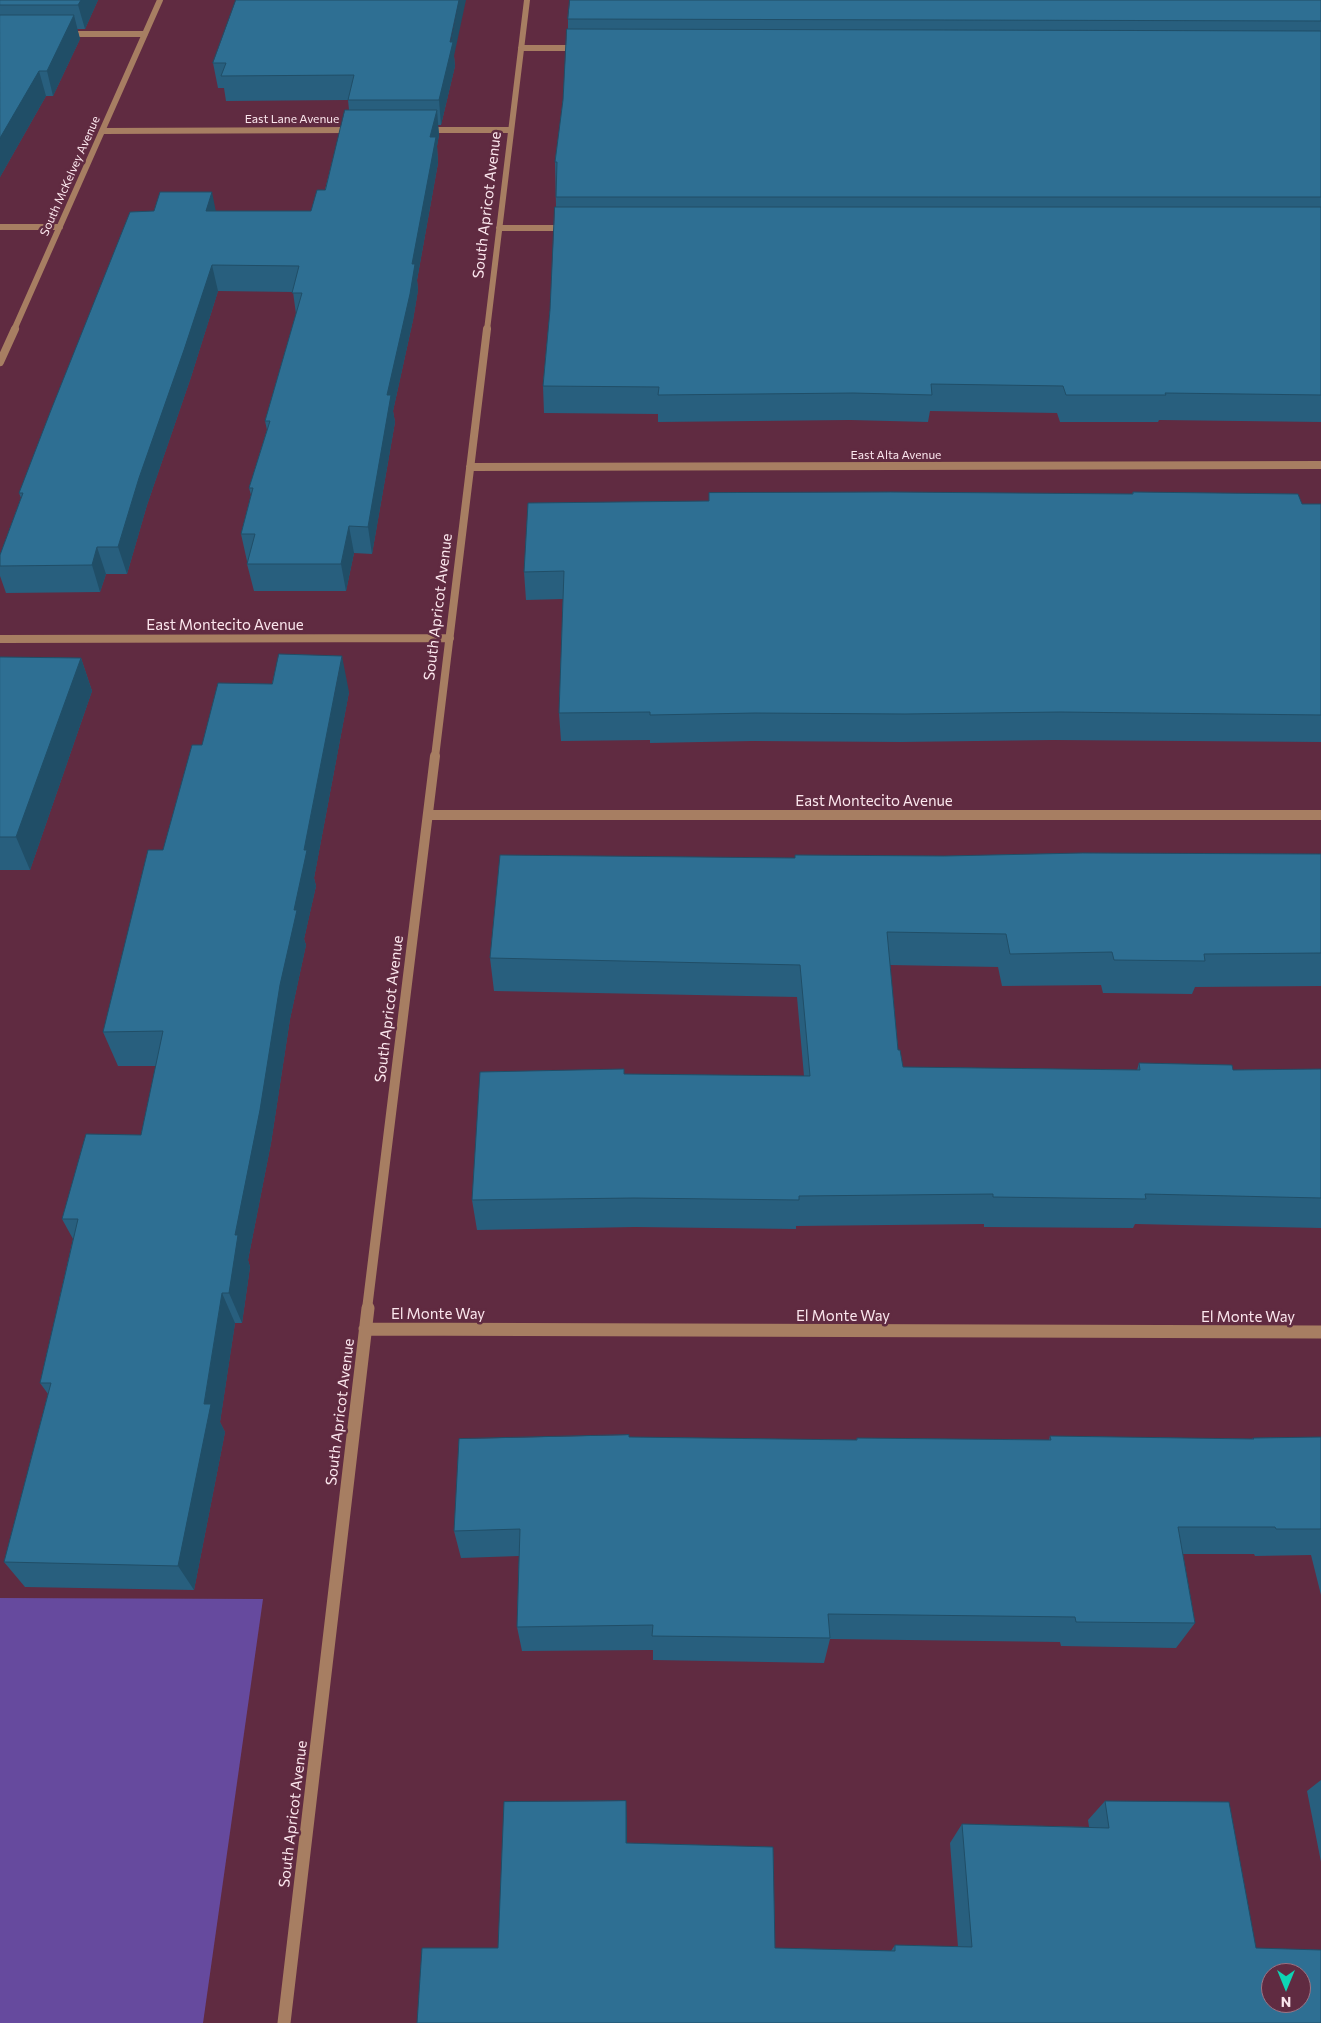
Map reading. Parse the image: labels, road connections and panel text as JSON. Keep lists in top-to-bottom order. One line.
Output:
{"streets":{"street":["East Lane Avenue","South McKelvey Avenue","South Apricot Avenue","East Alta Avenue","East Montecito Avenue","El Monte Way"]},"crossings":[["East Lane Avenue","South McKelvey Avenue"],["South Apricot Avenue","East Alta Avenue"],["South Apricot Avenue","East Montecito Avenue"],["South Apricot Avenue","El Monte Way"]],"north":"bottom"}
